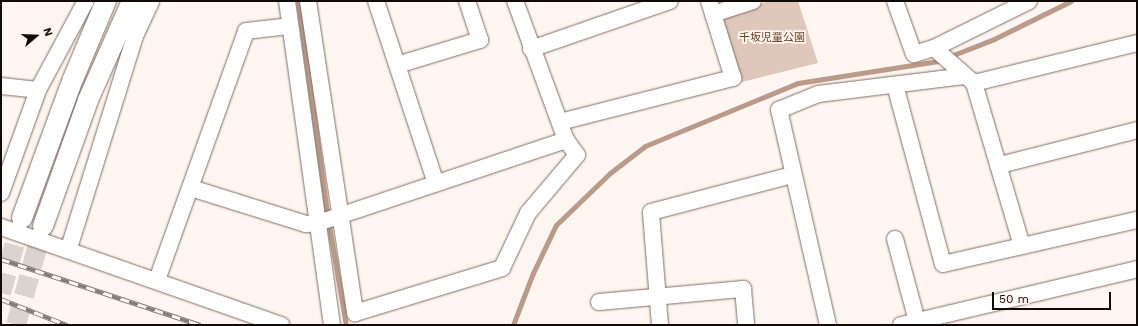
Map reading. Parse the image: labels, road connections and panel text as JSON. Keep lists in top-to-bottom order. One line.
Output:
{"parks":["千坂児童公園"],"scale_bar":"50 m","north":"right"}
